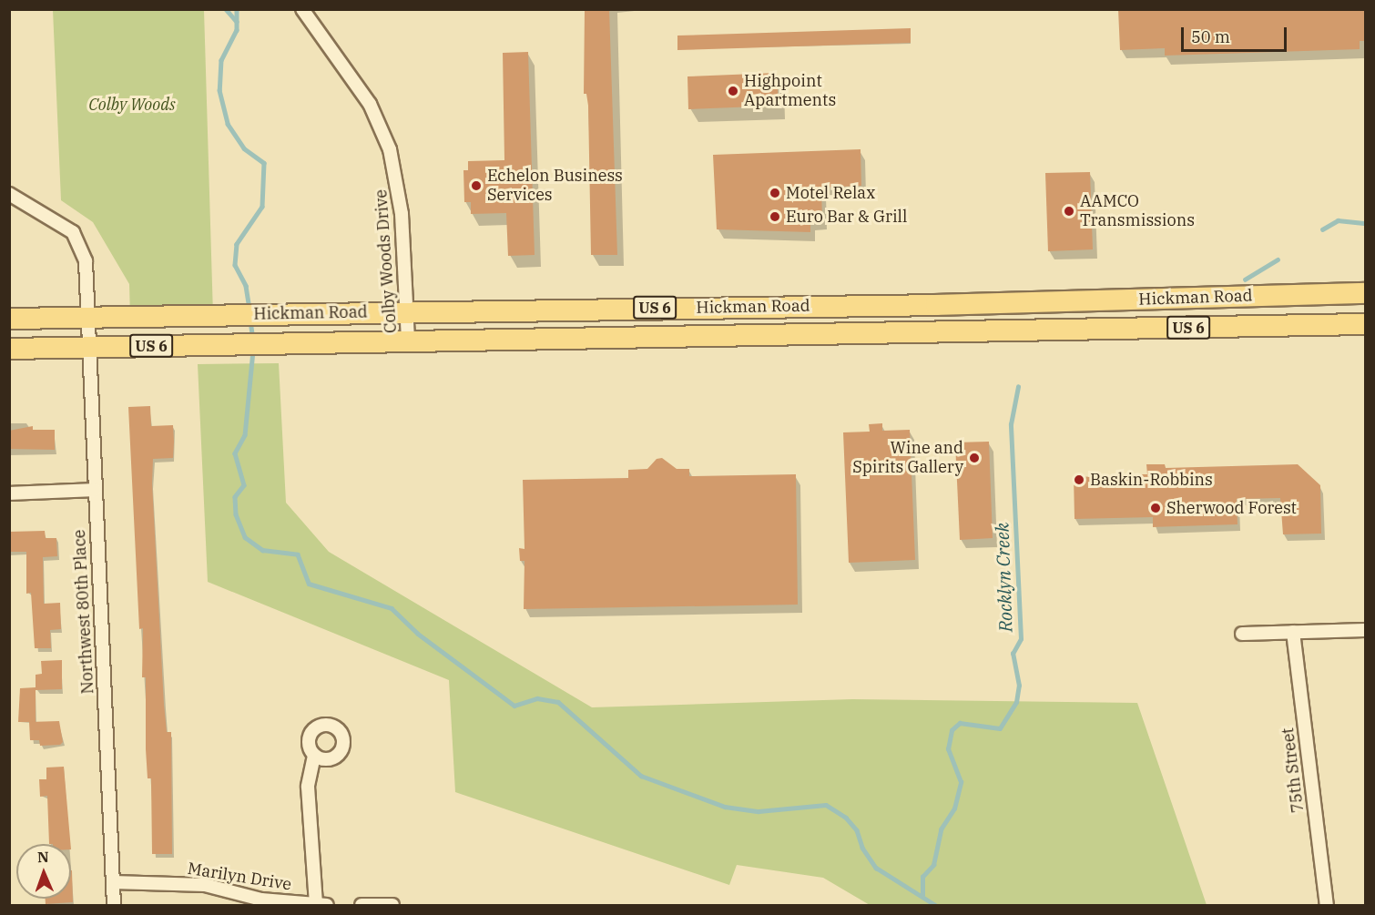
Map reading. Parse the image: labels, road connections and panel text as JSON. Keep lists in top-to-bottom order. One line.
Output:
{"streets":{"main road":["Hickman Road","US 6"],"street":["Colby Woods Drive","Northwest 80th Place","75th Street","Marilyn Drive"]},"crossings":[["Colby Woods Drive","Hickman Road"],["Hickman Road","Northwest 80th Place"],["Northwest 80th Place","Marilyn Drive"]],"water":["Rocklyn Creek"],"parks":["Colby Woods"],"places":["Highpoint Apartments","Echelon Business Services","Motel Relax","AAMCO Transmissions","Euro Bar & Grill","Wine and Spirits Gallery","Baskin-Robbins","Sherwood Forest"],"scale_bar":"50 m","north":"top"}
